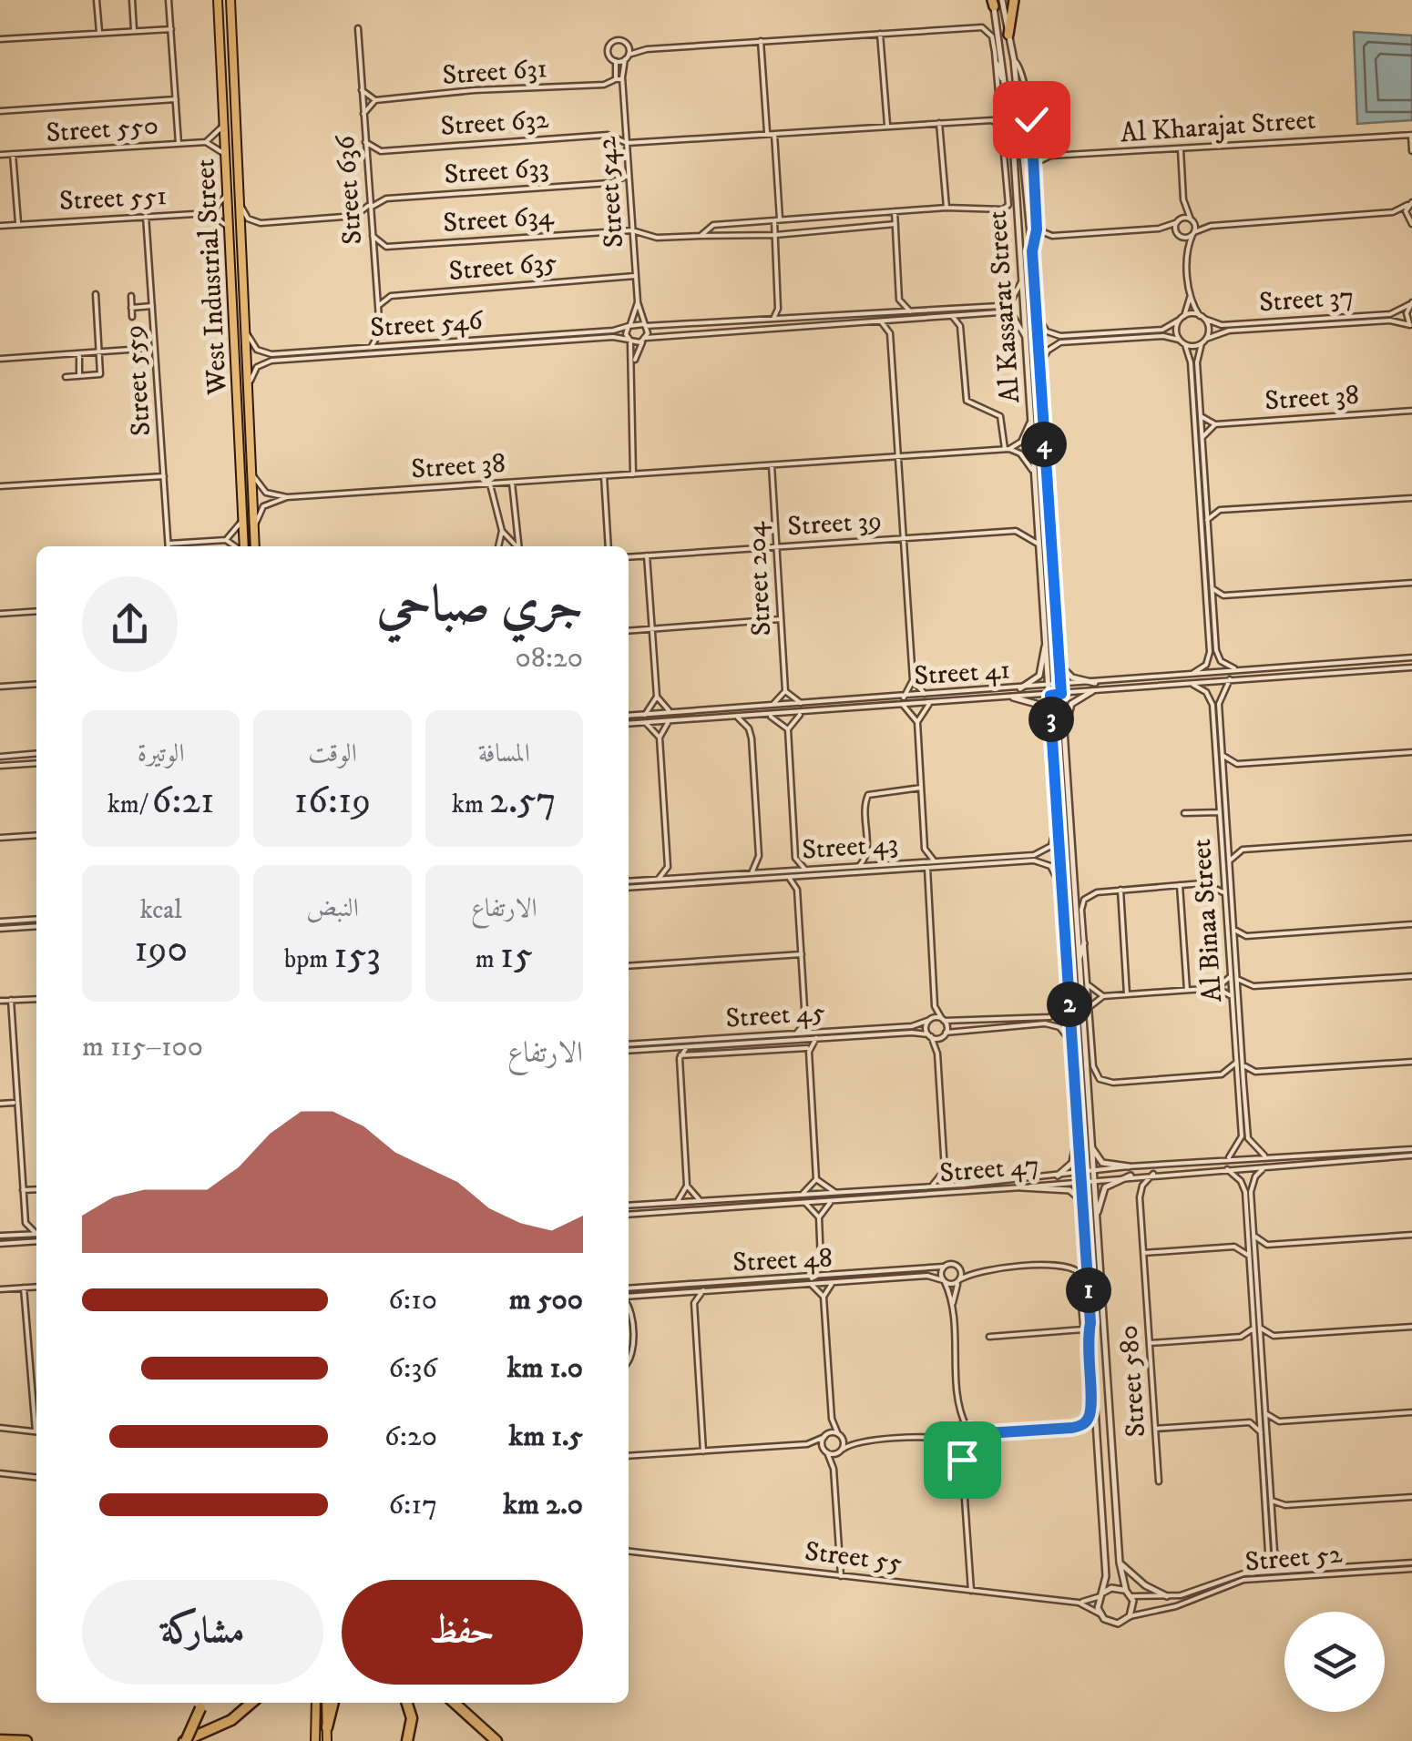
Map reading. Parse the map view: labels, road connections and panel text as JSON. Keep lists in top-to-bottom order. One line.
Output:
{"streets":{"main road":["West Industrial Street"],"street":["Street 631","Street 632","Al Kharajat Street","Street 550","Street 633","Street 636","Street 542","Street 551","Street 634","Street 635","Street 37","Al Kassarat Street","Street 546","Street 559","Street 38","Street 39","Street 204","Street 41","Street 43","Al Binaa Street","Street 45","Street 47","Street 48","Street 580","Street 55","Street 52"]},"crossings":[["Street 632","Street 636"],["Street 632","Street 542"],["Al Kharajat Street","Al Kassarat Street"],["Street 633","Street 636"],["Street 633","Street 542"],["Street 636","Street 634"],["Street 636","Street 635"],["Street 636","Street 546"],["Street 542","Street 634"],["Street 542","Street 635"],["Street 542","Street 546"],["Street 551","Street 559"],["West Industrial Street","Street 546"],["Al Kassarat Street","Street 39"],["Al Kassarat Street","Street 41"],["Al Kassarat Street","Street 43"],["Al Kassarat Street","Street 45"],["Al Kassarat Street","Street 47"],["Al Kassarat Street","Street 55"],["Al Kassarat Street","Street 52"],["Street 38","Street 204"],["Street 39","Street 204"],["Street 39","Street 41"],["Street 41","Street 43"],["Street 41","Al Binaa Street"],["Al Binaa Street","Street 47"],["Street 45","Street 47"],["Street 47","Street 580"],["Street 55","Street 52"]],"page":{"pins":["4","3","2","1"],"heading":["جري صباحي","08:20"],"stats":[["المسافة","2.57 km"],["الوقت","16:19"],["الوتيرة","6:21 /km"],["الارتفاع","15 m"],["النبض","153 bpm"],["kcal","190"]],"chart":["الارتفاع","100–115 m"],"list":[{"name":"500 m","note":"6:10"},{"name":"1.0 km","note":"6:36"},{"name":"1.5 km","note":"6:20"},{"name":"2.0 km","note":"6:17"}],"buttons":["حفظ","مشاركة"]}}
